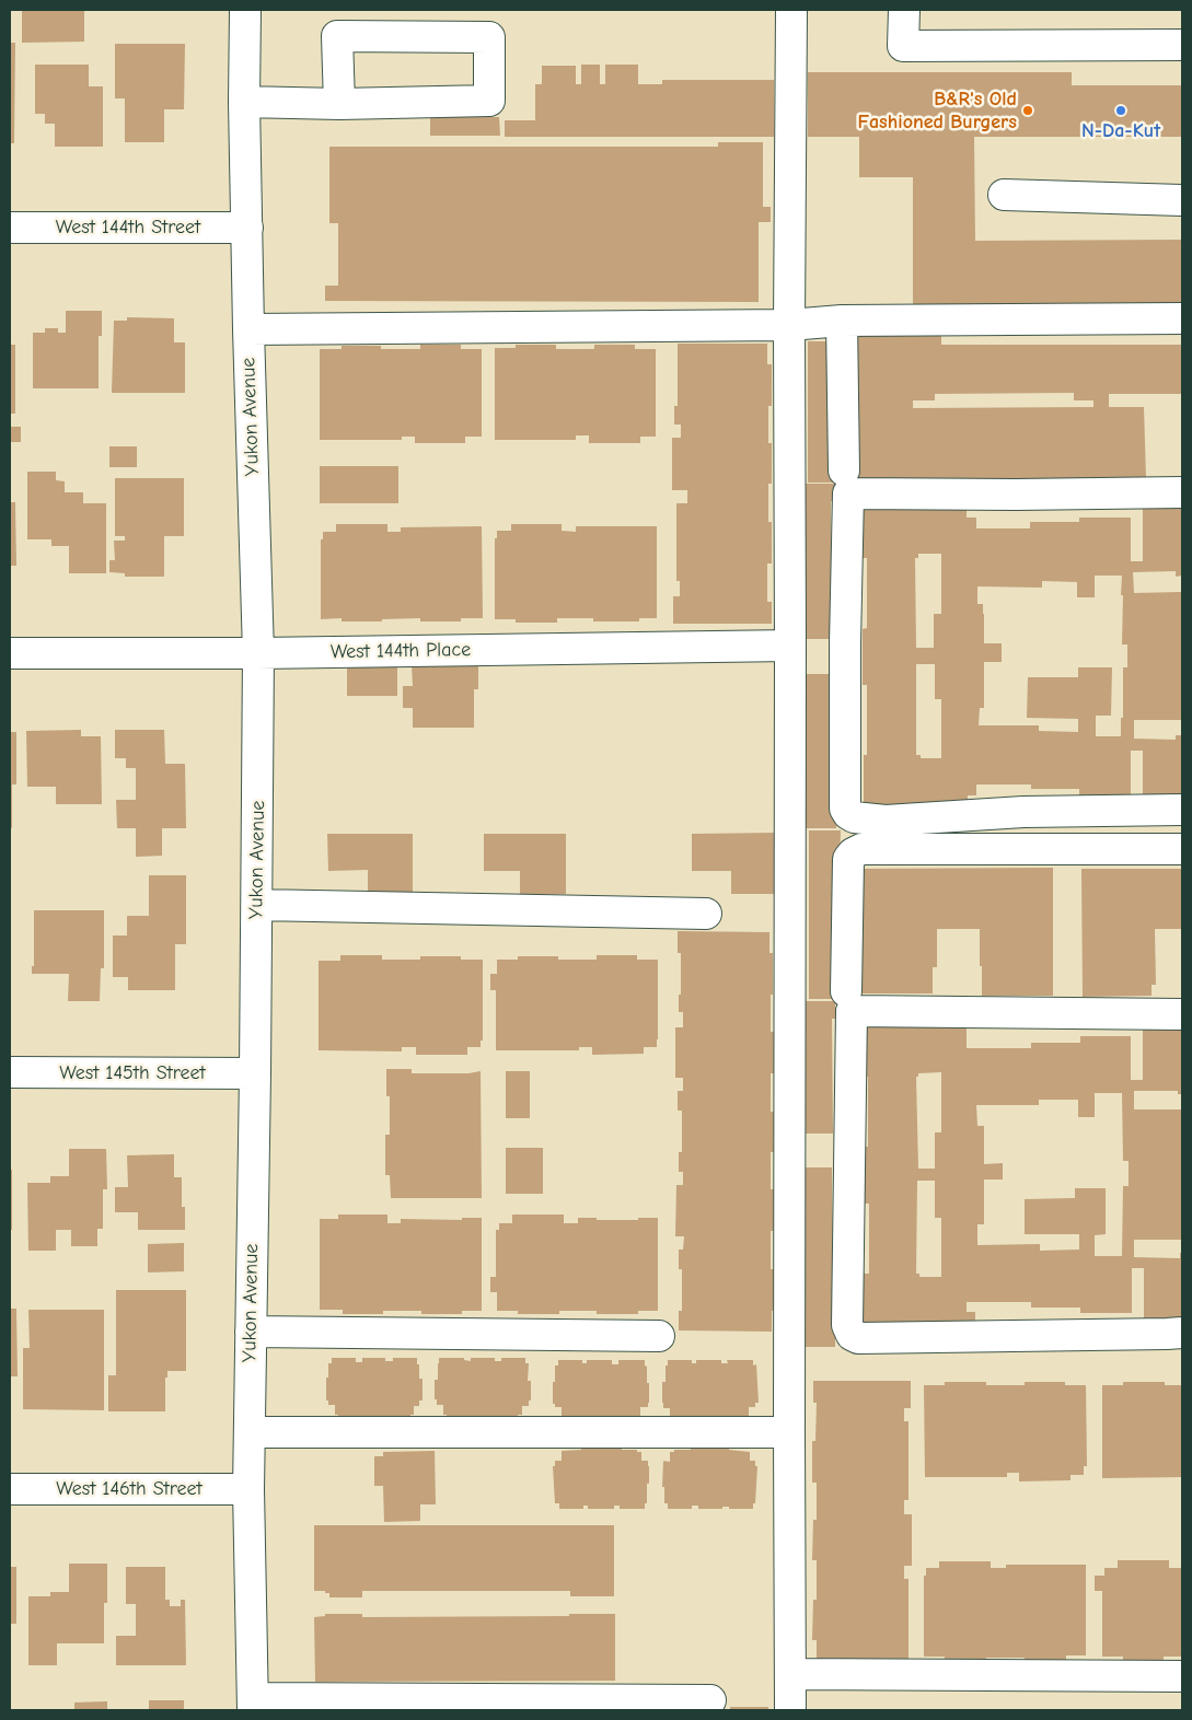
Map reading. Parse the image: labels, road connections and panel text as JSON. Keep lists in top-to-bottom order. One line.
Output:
{"streets":{"street":["West 144th Street","Yukon Avenue","West 144th Place","West 145th Street","West 146th Street"]},"crossings":[["West 144th Street","Yukon Avenue"],["Yukon Avenue","West 144th Place"],["Yukon Avenue","West 145th Street"],["Yukon Avenue","West 146th Street"]],"places":["B&R's Old Fashioned Burgers","N-Da-Kut"]}
